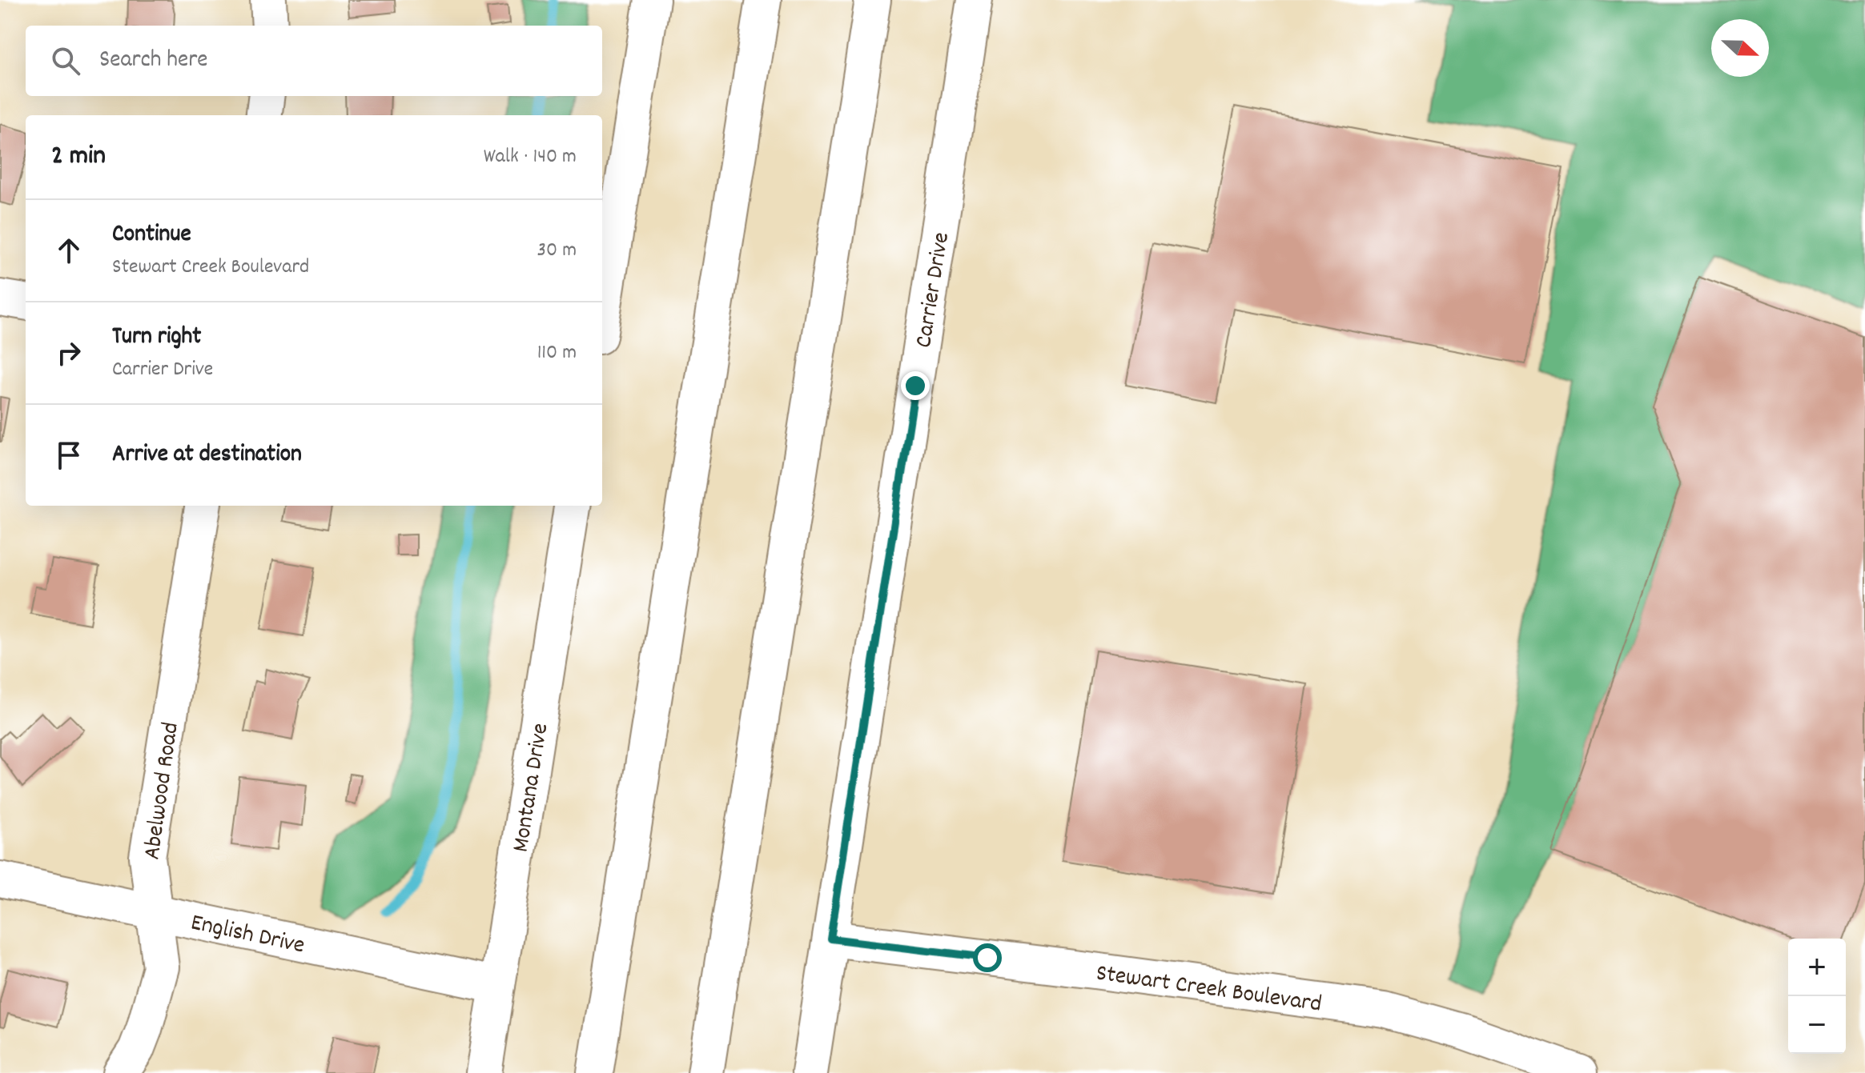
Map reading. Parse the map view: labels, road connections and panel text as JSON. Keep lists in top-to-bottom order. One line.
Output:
{"streets":{"main road":["Carrier Drive","Montana Drive","Abelwood Road","English Drive","Stewart Creek Boulevard"]},"crossings":[["Carrier Drive","Stewart Creek Boulevard"],["Montana Drive","English Drive"],["Abelwood Road","English Drive"]],"north":"right","page":{"search":"Search here","heading":["2 min","Walk · 140 m"],"list":[["Continue","Stewart Creek Boulevard","30 m"],["Turn right","Carrier Drive","110 m"],"Arrive at destination"],"map_buttons":["+","−"]}}
